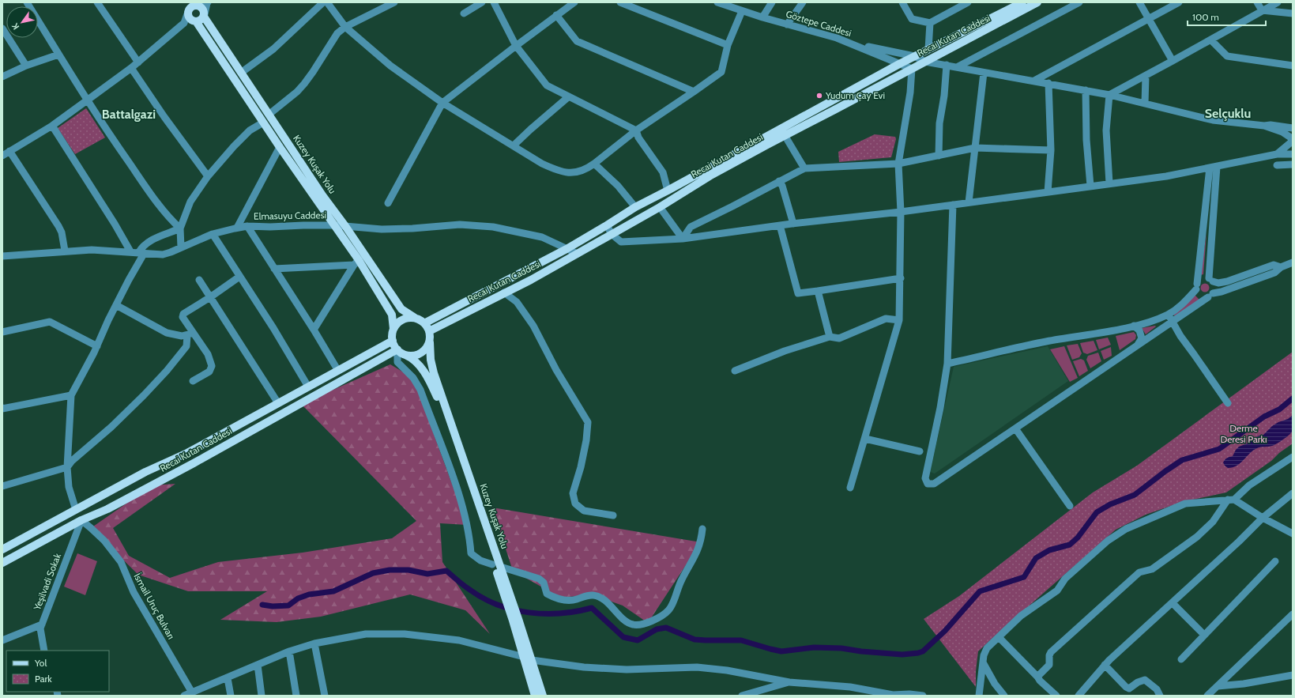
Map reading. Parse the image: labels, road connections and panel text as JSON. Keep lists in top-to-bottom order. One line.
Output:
{"streets":{"main road":["Recai Kutan Caddesi","Kuzey Kuşak Yolu"],"street":["Göztepe Caddesi","Elmasuyu Caddesi","Yeşilvadi Sokak","İsmail Uruç Bulvarı"]},"crossings":[["Göztepe Caddesi","Recai Kutan Caddesi"],["Recai Kutan Caddesi","Kuzey Kuşak Yolu"],["Recai Kutan Caddesi","Elmasuyu Caddesi"],["Recai Kutan Caddesi","Yeşilvadi Sokak"],["Recai Kutan Caddesi","İsmail Uruç Bulvarı"],["Kuzey Kuşak Yolu","Elmasuyu Caddesi"],["Yeşilvadi Sokak","İsmail Uruç Bulvarı"]],"districts":["Selçuklu","Battalgazi"],"parks":["Derme Deresi Parkı"],"places":["Yudum Çay Evi"],"legend":["Yol","Park"],"scale_bar":"100 m","north":"bottom left"}
